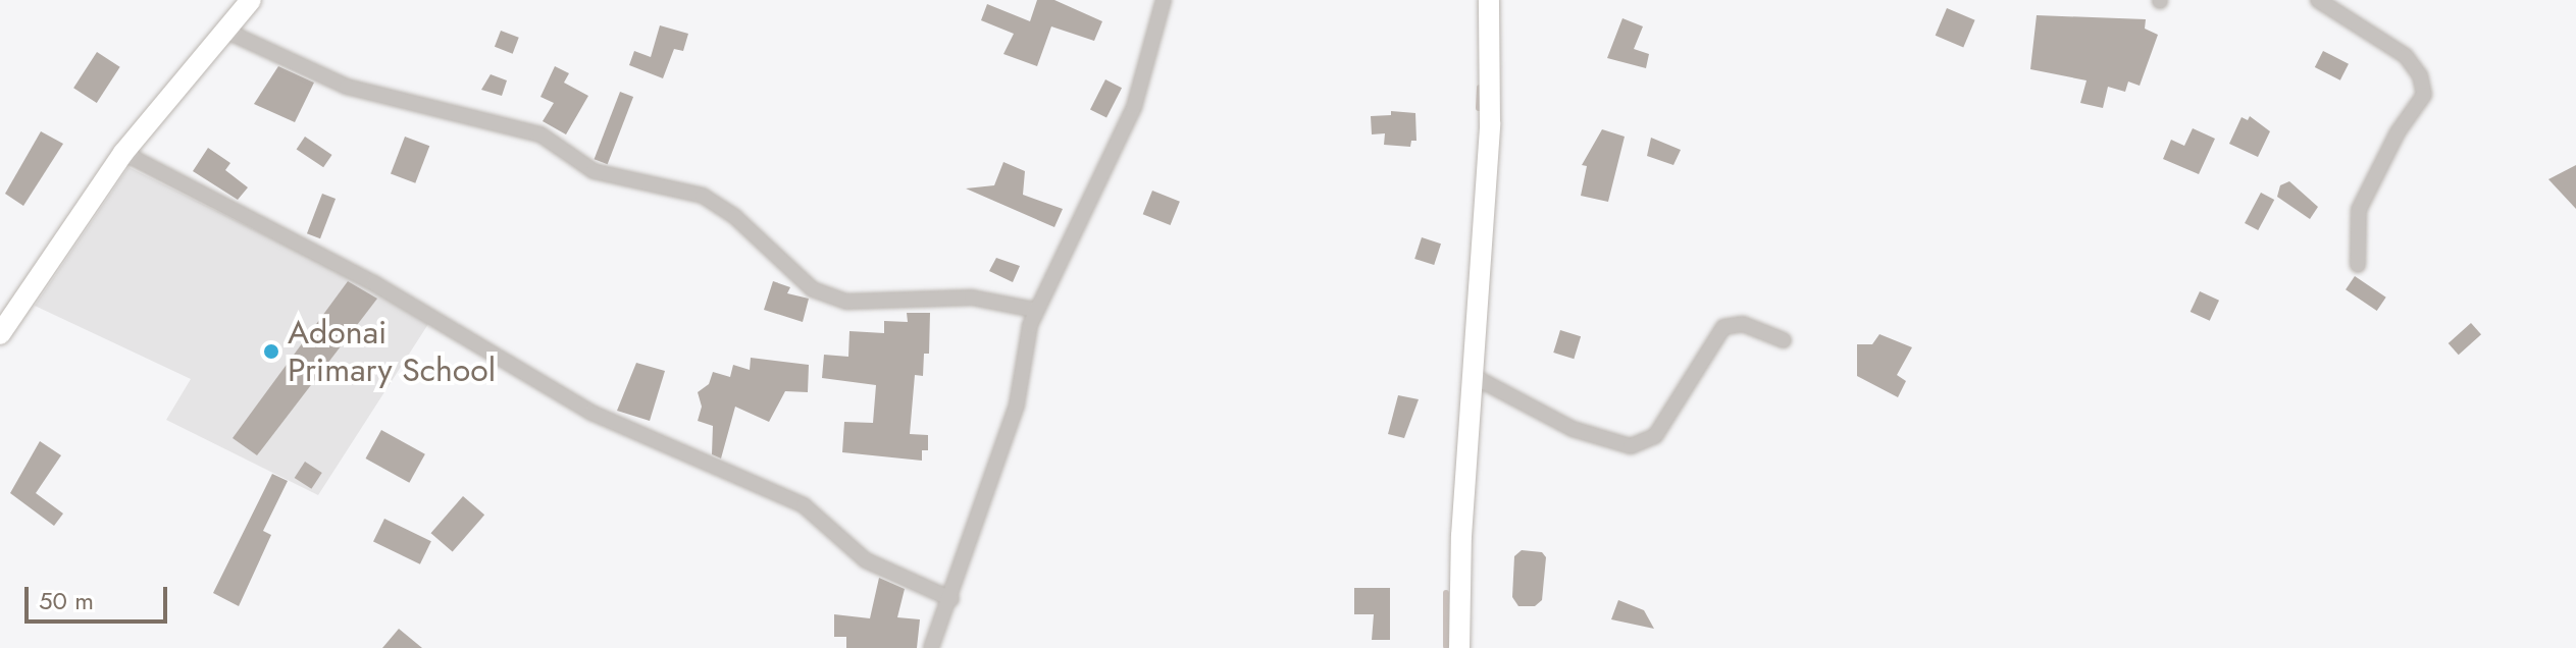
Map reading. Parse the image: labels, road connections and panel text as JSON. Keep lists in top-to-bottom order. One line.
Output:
{"places":["Adonai Primary School"],"scale_bar":"50 m"}
